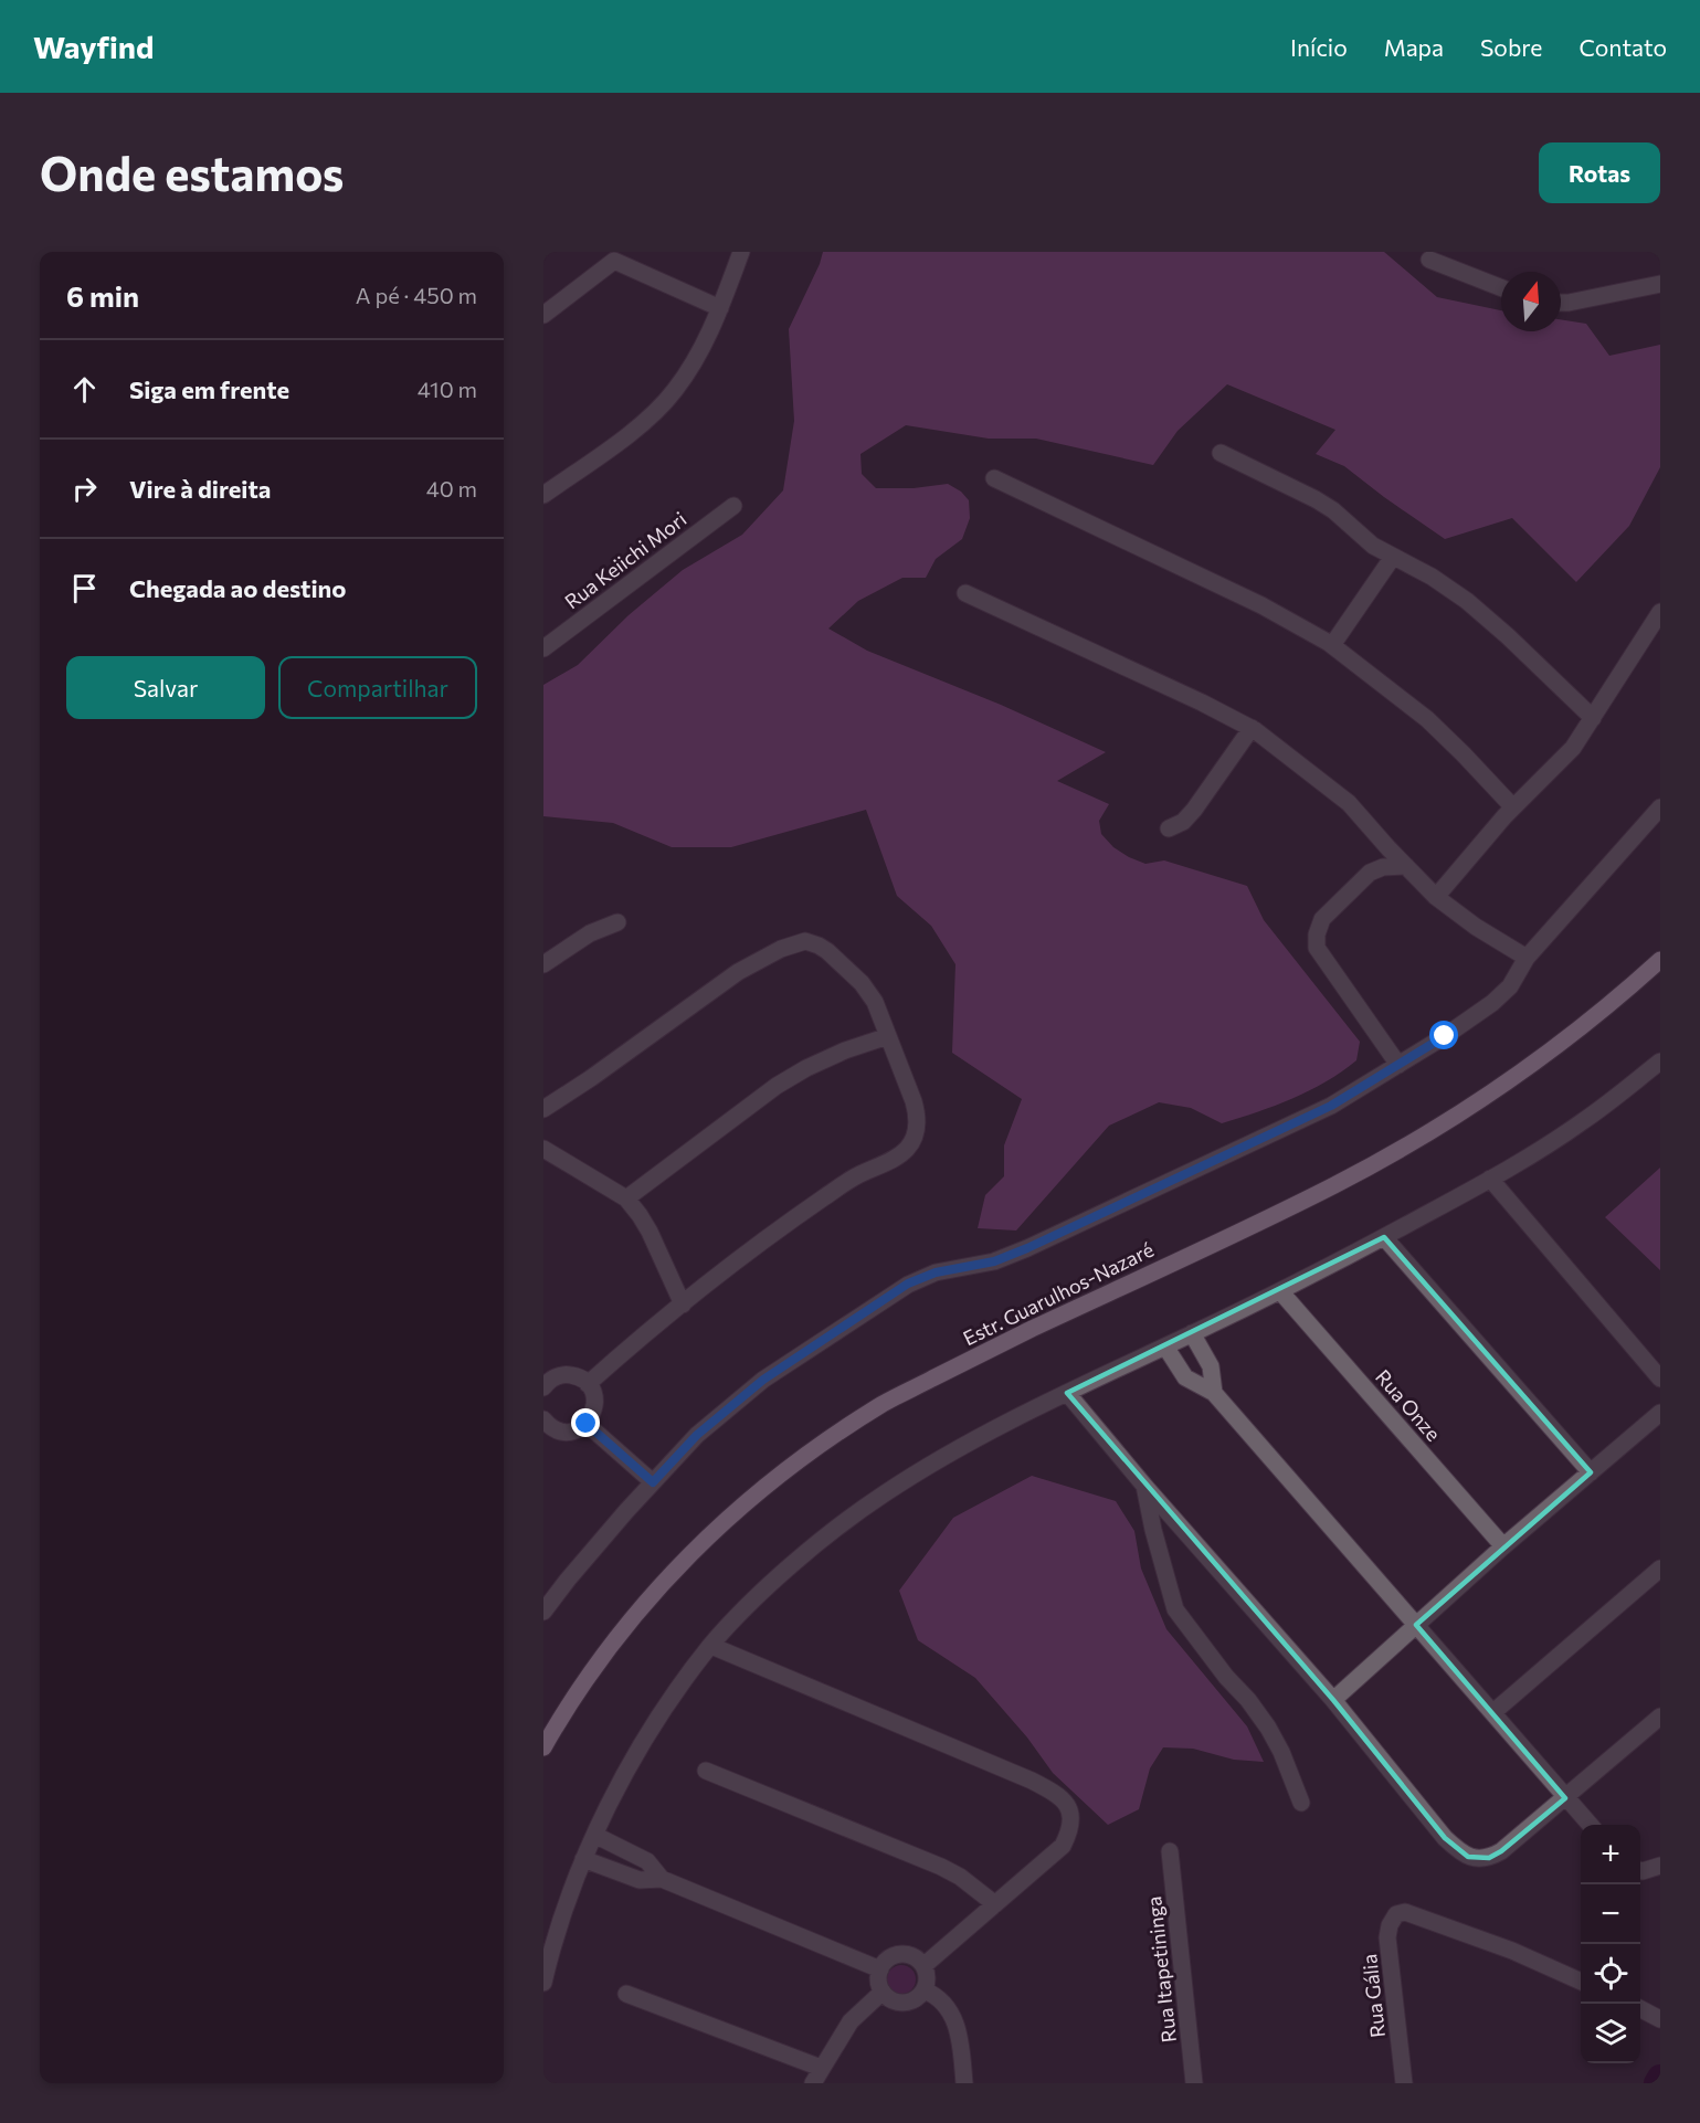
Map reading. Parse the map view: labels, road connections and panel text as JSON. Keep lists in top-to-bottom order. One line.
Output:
{"streets":{"main road":["Estr. Guarulhos-Nazaré"],"street":["Rua Keiichi Mori","Rua Onze","Rua Itapetininga","Rua Gália"]},"north":"top","page":{"header":"Wayfind","nav":["Início","Mapa","Sobre","Contato"],"buttons":["Rotas",["Salvar","Compartilhar"]],"title":"Onde estamos","heading":["6 min","A pé · 450 m"],"list":[["Siga em frente","410 m"],["Vire à direita","40 m"],"Chegada ao destino"],"map_buttons":["+","−"]}}
